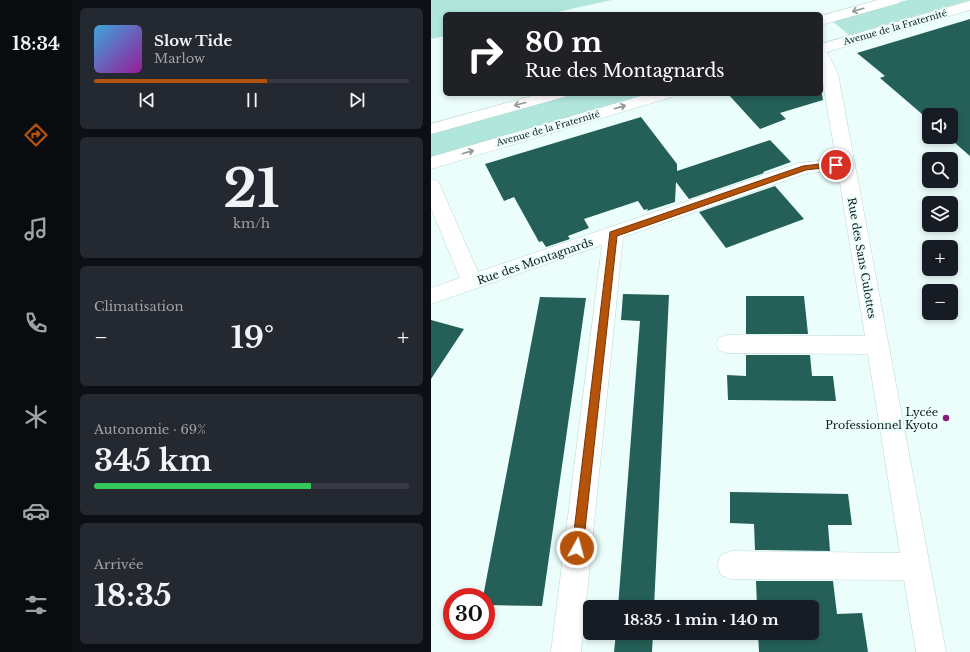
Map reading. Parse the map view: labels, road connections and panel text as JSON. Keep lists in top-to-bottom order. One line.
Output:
{"streets":{"street":["Avenue de la Fraternité","Rue des Sans Culottes","Rue des Montagnards"]},"crossings":[["Rue des Sans Culottes","Rue des Montagnards"]],"places":["Lycée Professionnel Kyoto"],"page":{"tabs":"18:34","turn":["80 m","Rue des Montagnards"],"song":["Slow Tide","Marlow"],"map_buttons":["+","−"],"tile":[["21","km/h"],"Climatisation",["Autonomie · 69%","345 km"],["Arrivée","18:35"]],"heat":["−","19°","+"],"limit":"30","trip":"18:35 · 1 min · 140 m"}}
